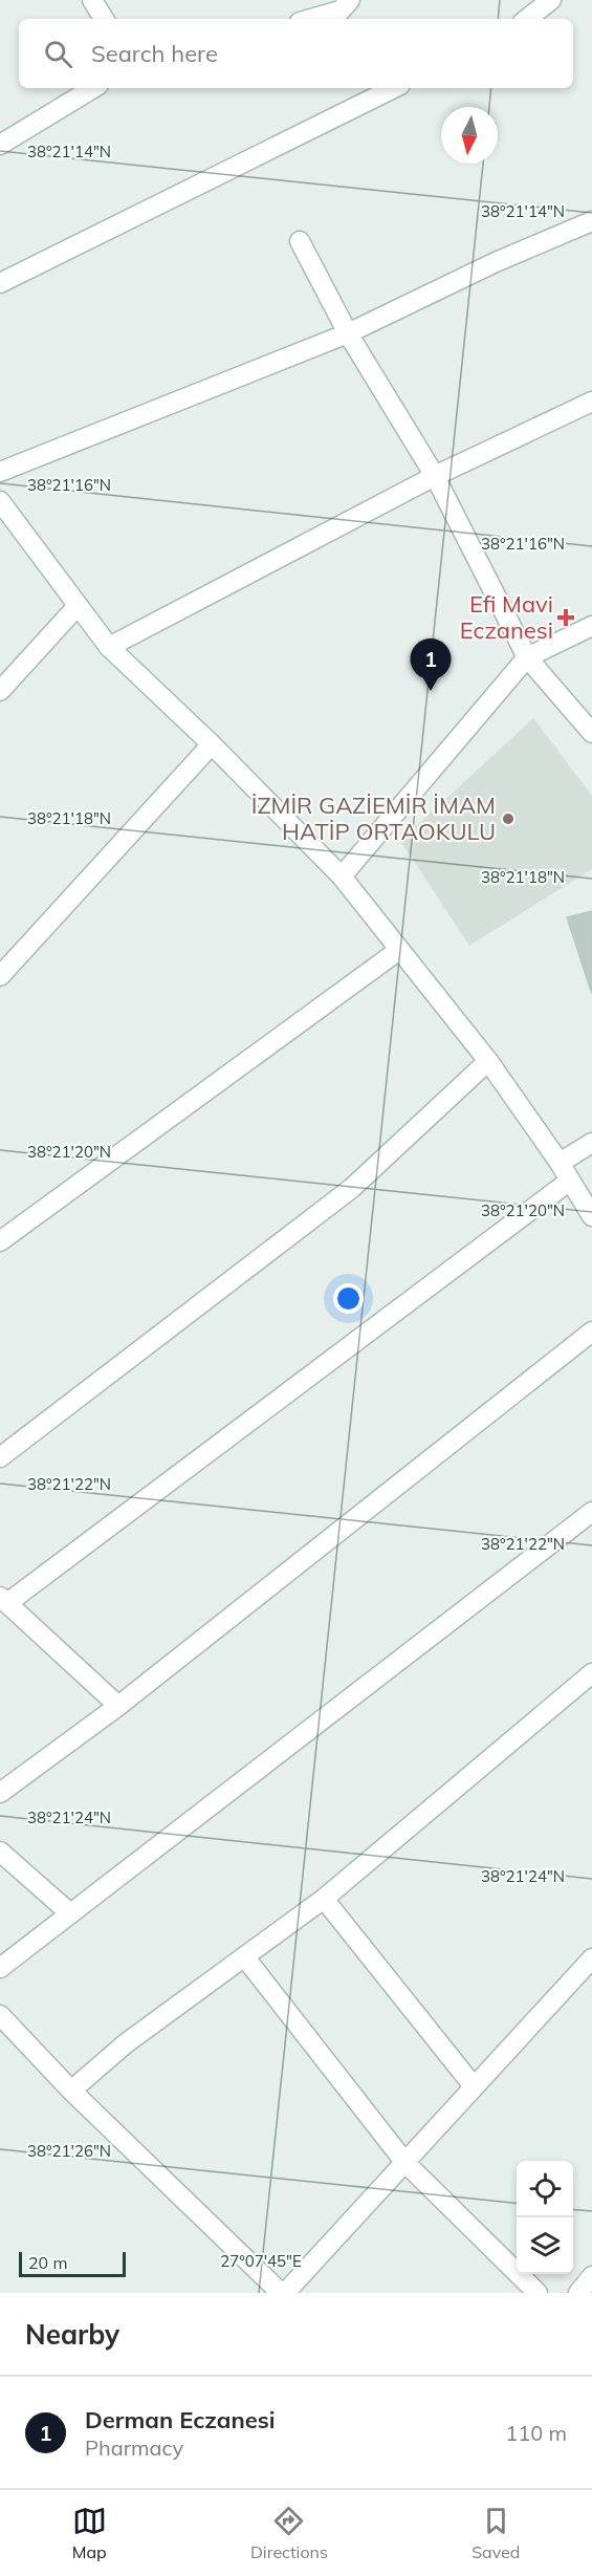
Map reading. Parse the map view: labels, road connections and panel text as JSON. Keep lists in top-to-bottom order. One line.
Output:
{"places":{"health":["Efi Mavi Eczanesi"],"other":["İZMİR GAZİEMİR İMAM HATİP ORTAOKULU"]},"scale_bar":"20 m","north":"bottom","page":{"search":"Search here","pins":"1","scale":"20 m","heading":"Nearby","list":[{"mark":"1","name":"Derman Eczanesi","note":"Pharmacy","value":"110 m"}],"nav":["Map","Directions","Saved"]},"coordinates":["38°21'14\"N","38°21'16\"N","38°21'18\"N","38°21'20\"N","38°21'22\"N","38°21'24\"N","38°21'26\"N","27°07'45\"E"]}
